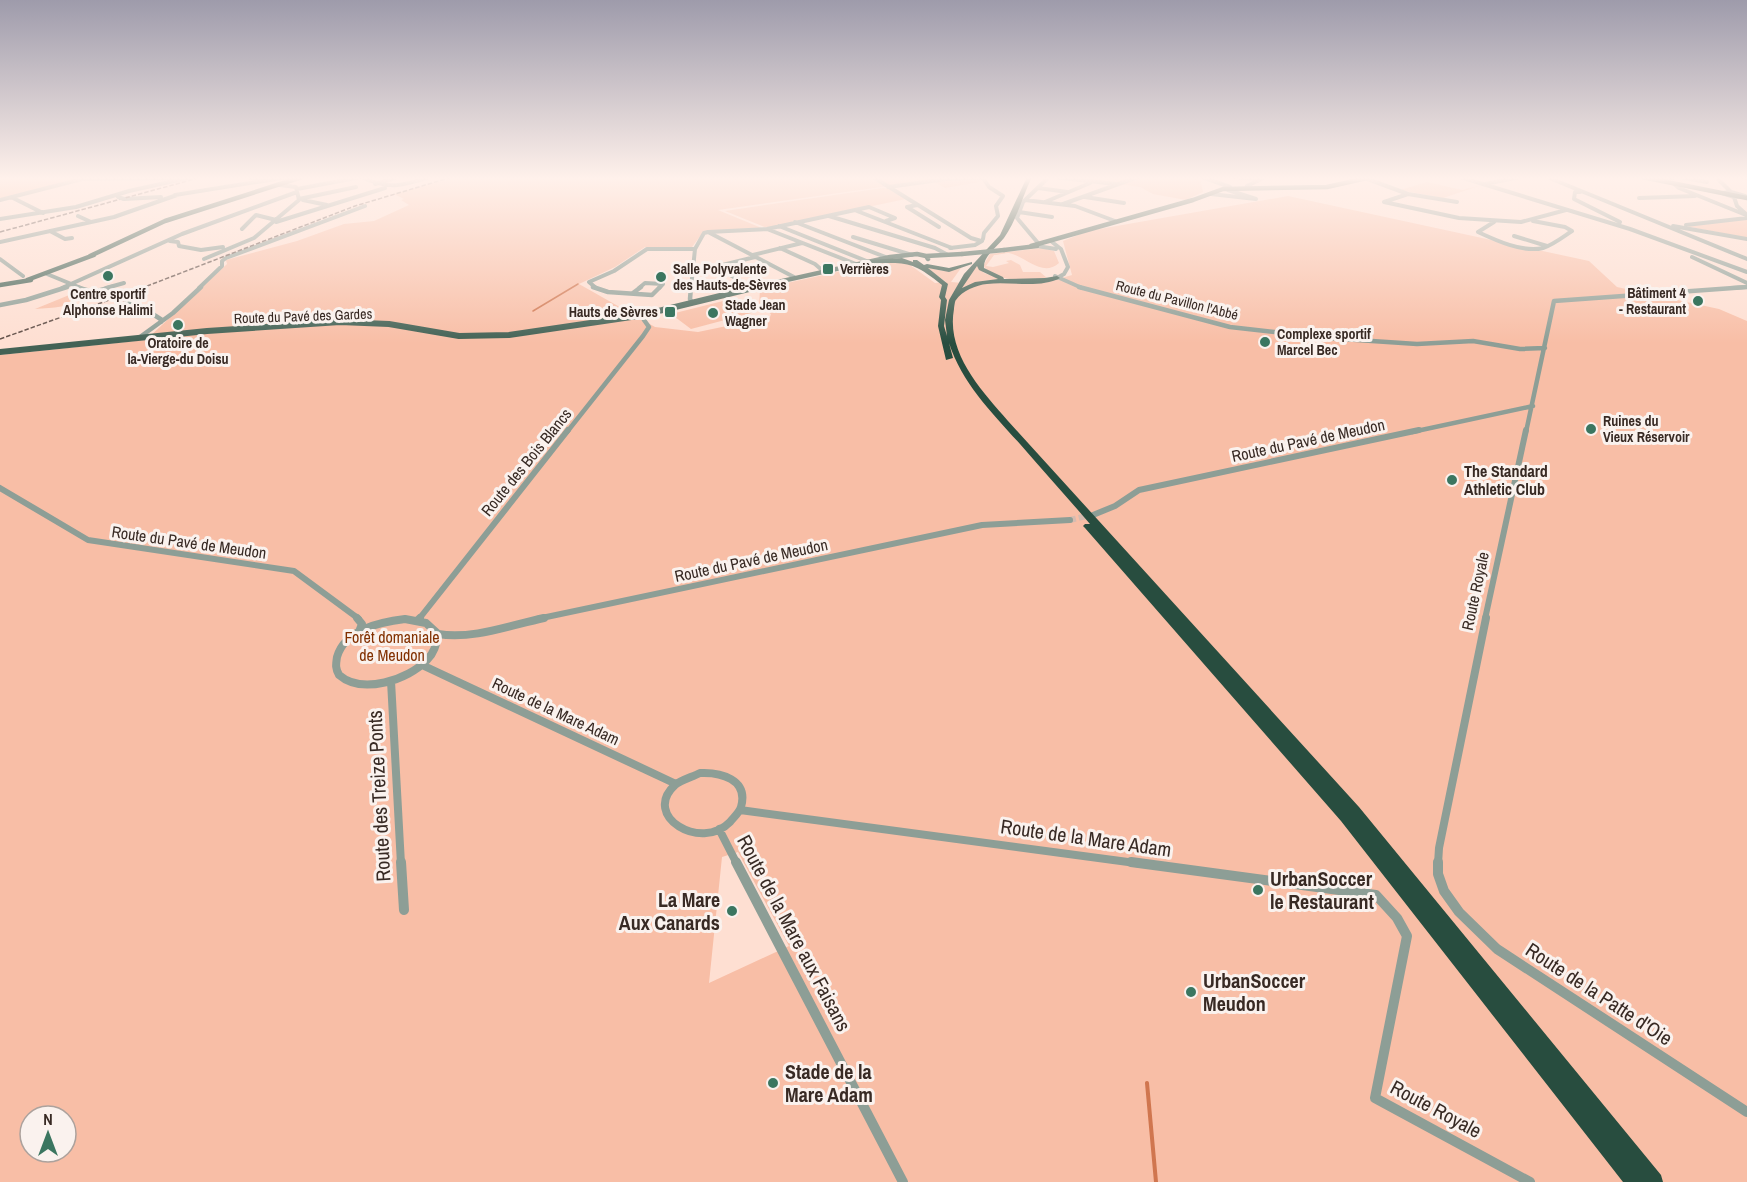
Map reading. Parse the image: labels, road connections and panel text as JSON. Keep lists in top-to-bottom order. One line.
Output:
{"streets":{"main road":["Route du Pavé des Gardes"],"street":["Route du Pavillon l'Abbé","Route du Pavé de Meudon","Route des Bois Blancs","Route Royale","Route de la Mare Adam","Route des Treize Ponts","Route de la Mare aux Faisans","Route de la Patte d'Oie"]},"crossings":[["Route du Pavillon l'Abbé","Route Royale"],["Route du Pavé des Gardes","Route des Bois Blancs"],["Route du Pavé de Meudon","Route Royale"],["Route Royale","Route de la Mare Adam"],["Route Royale","Route de la Patte d'Oie"],["Route de la Mare Adam","Route de la Mare aux Faisans"]],"parks":["Forêt domaniale de Meudon"],"places":{"transit":["Verrières","Hauts de Sèvres"],"other":["Centre sportif Alphonse Halimi","Salle Polyvalente des Hauts-de-Sèvres","Bâtiment 4 - Restaurant","Stade Jean Wagner","Oratoire de la-Vierge-du Doisu","Complexe sportif Marcel Bec","Ruines du Vieux Réservoir","The Standard Athletic Club","UrbanSoccer le Restaurant","La Mare Aux Canards","UrbanSoccer Meudon","Stade de la Mare Adam"]},"north":"top"}
